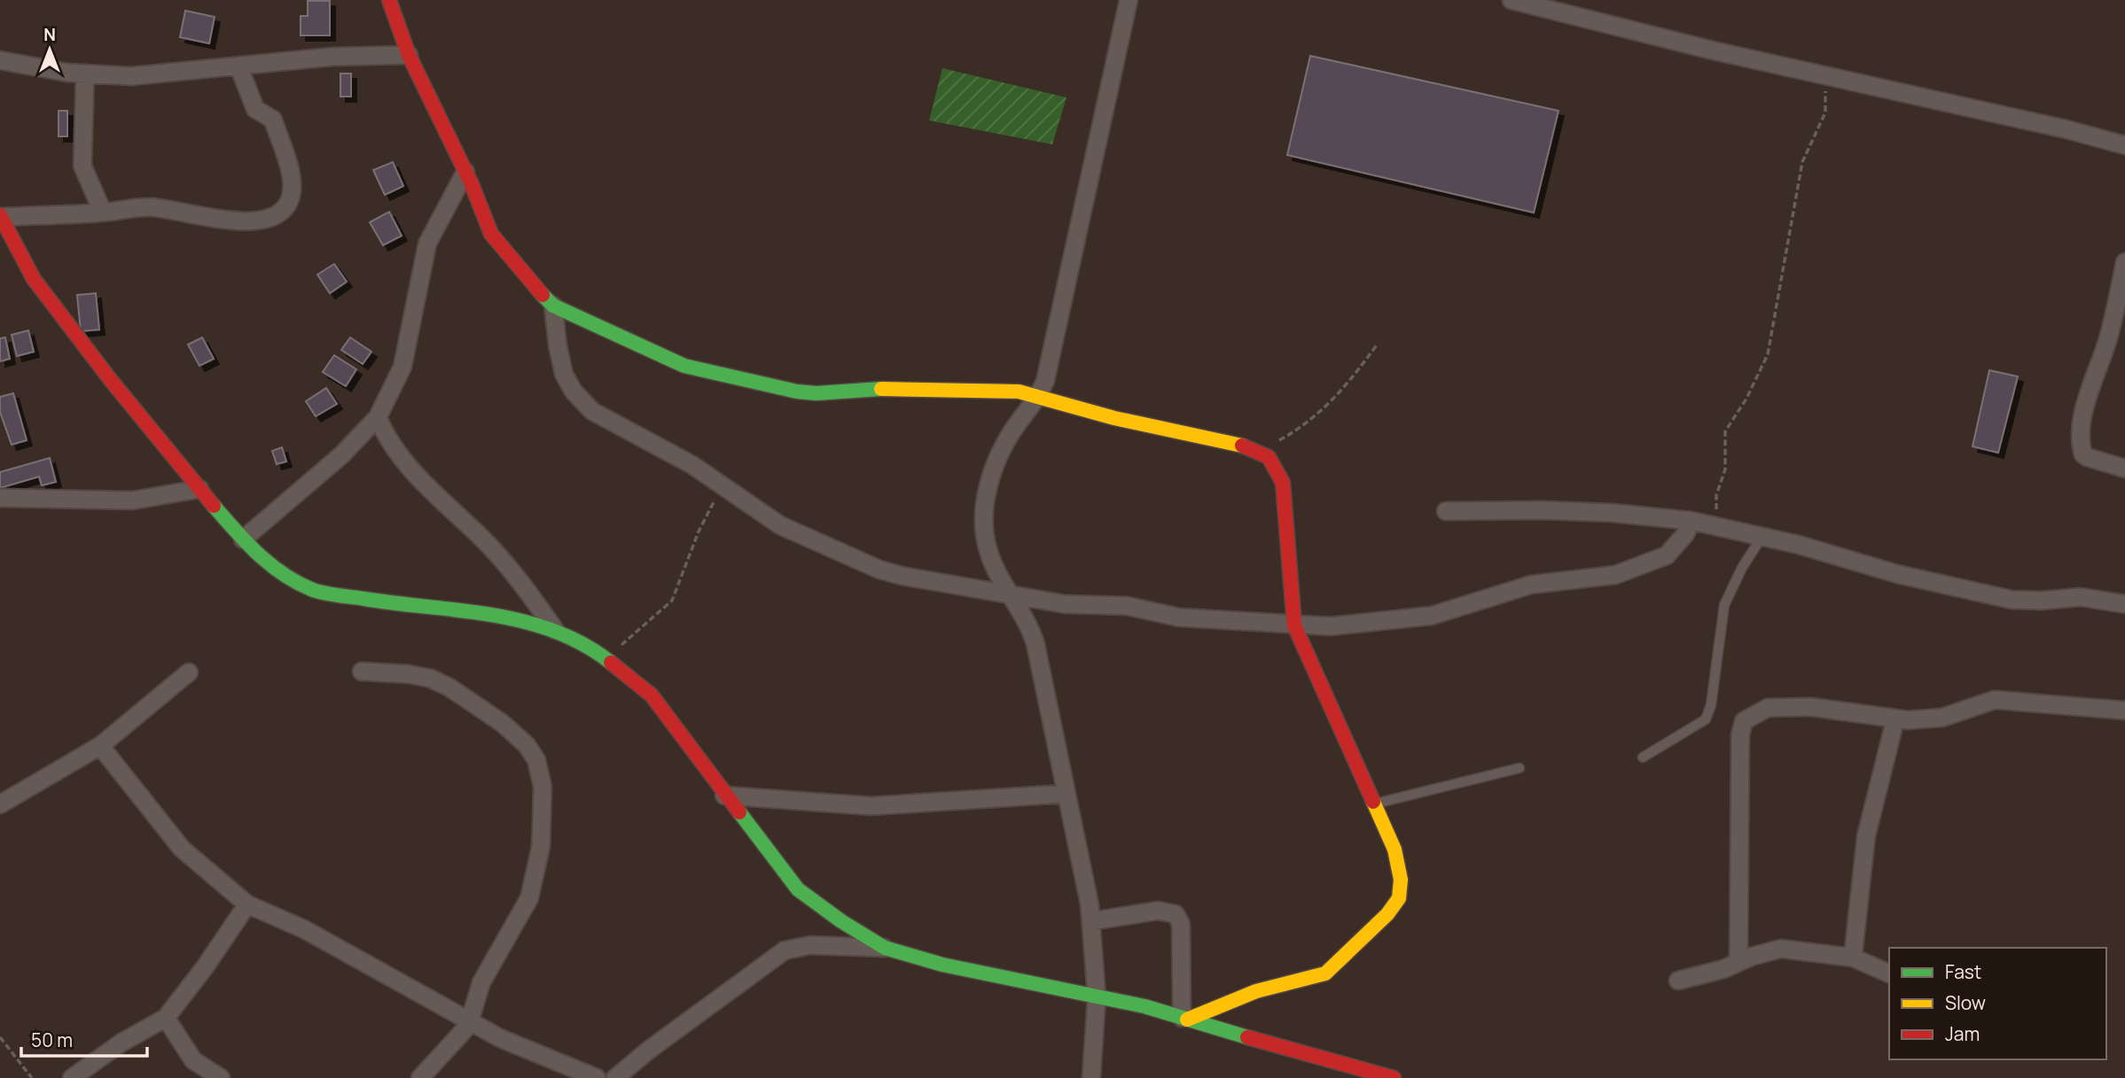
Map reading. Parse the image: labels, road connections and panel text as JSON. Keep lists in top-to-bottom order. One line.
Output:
{"legend":["Fast","Slow","Jam"],"scale_bar":"50 m","north":"top"}
